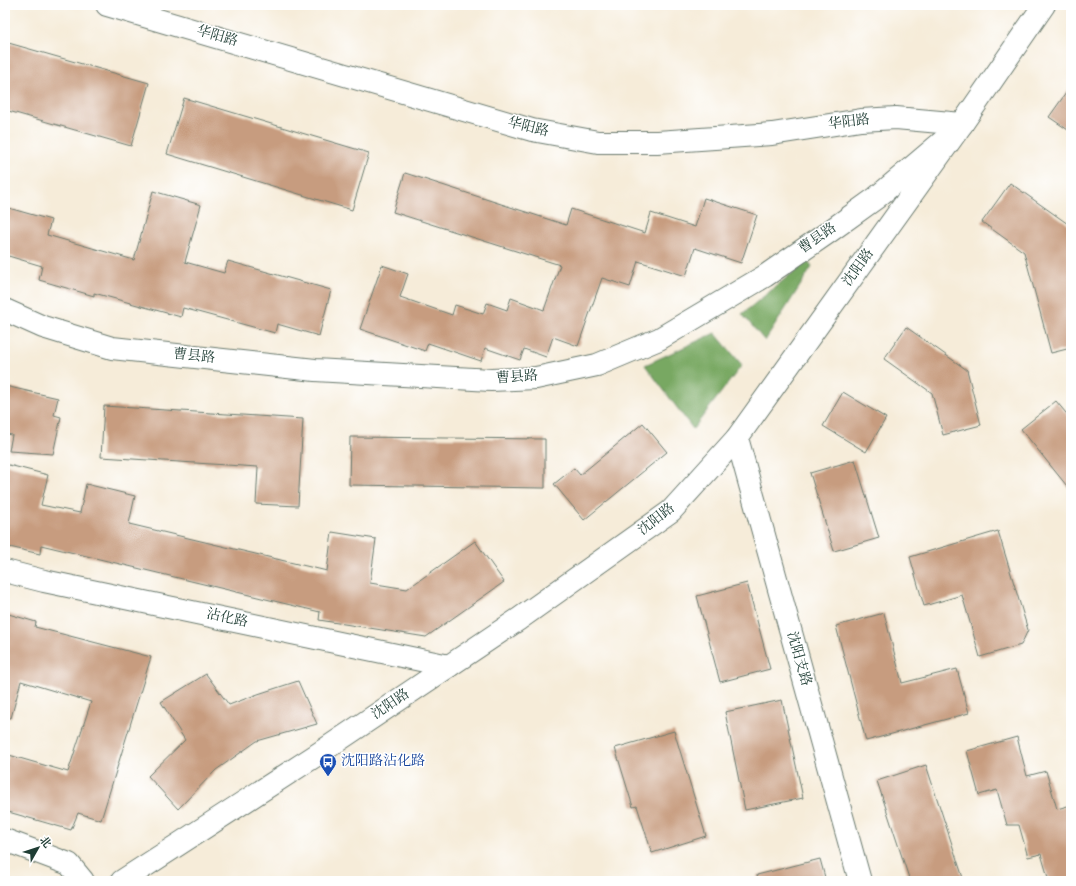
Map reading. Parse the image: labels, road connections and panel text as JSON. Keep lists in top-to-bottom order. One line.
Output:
{"streets":{"street":["华阳路","曹县路","沈阳路","沾化路","沈阳支路"]},"crossings":[["华阳路","曹县路"],["华阳路","沈阳路"],["曹县路","沈阳路"],["沈阳路","沾化路"],["沈阳路","沈阳支路"]],"places":{"bus stop":["沈阳路沾化路"]},"north":"top right"}
